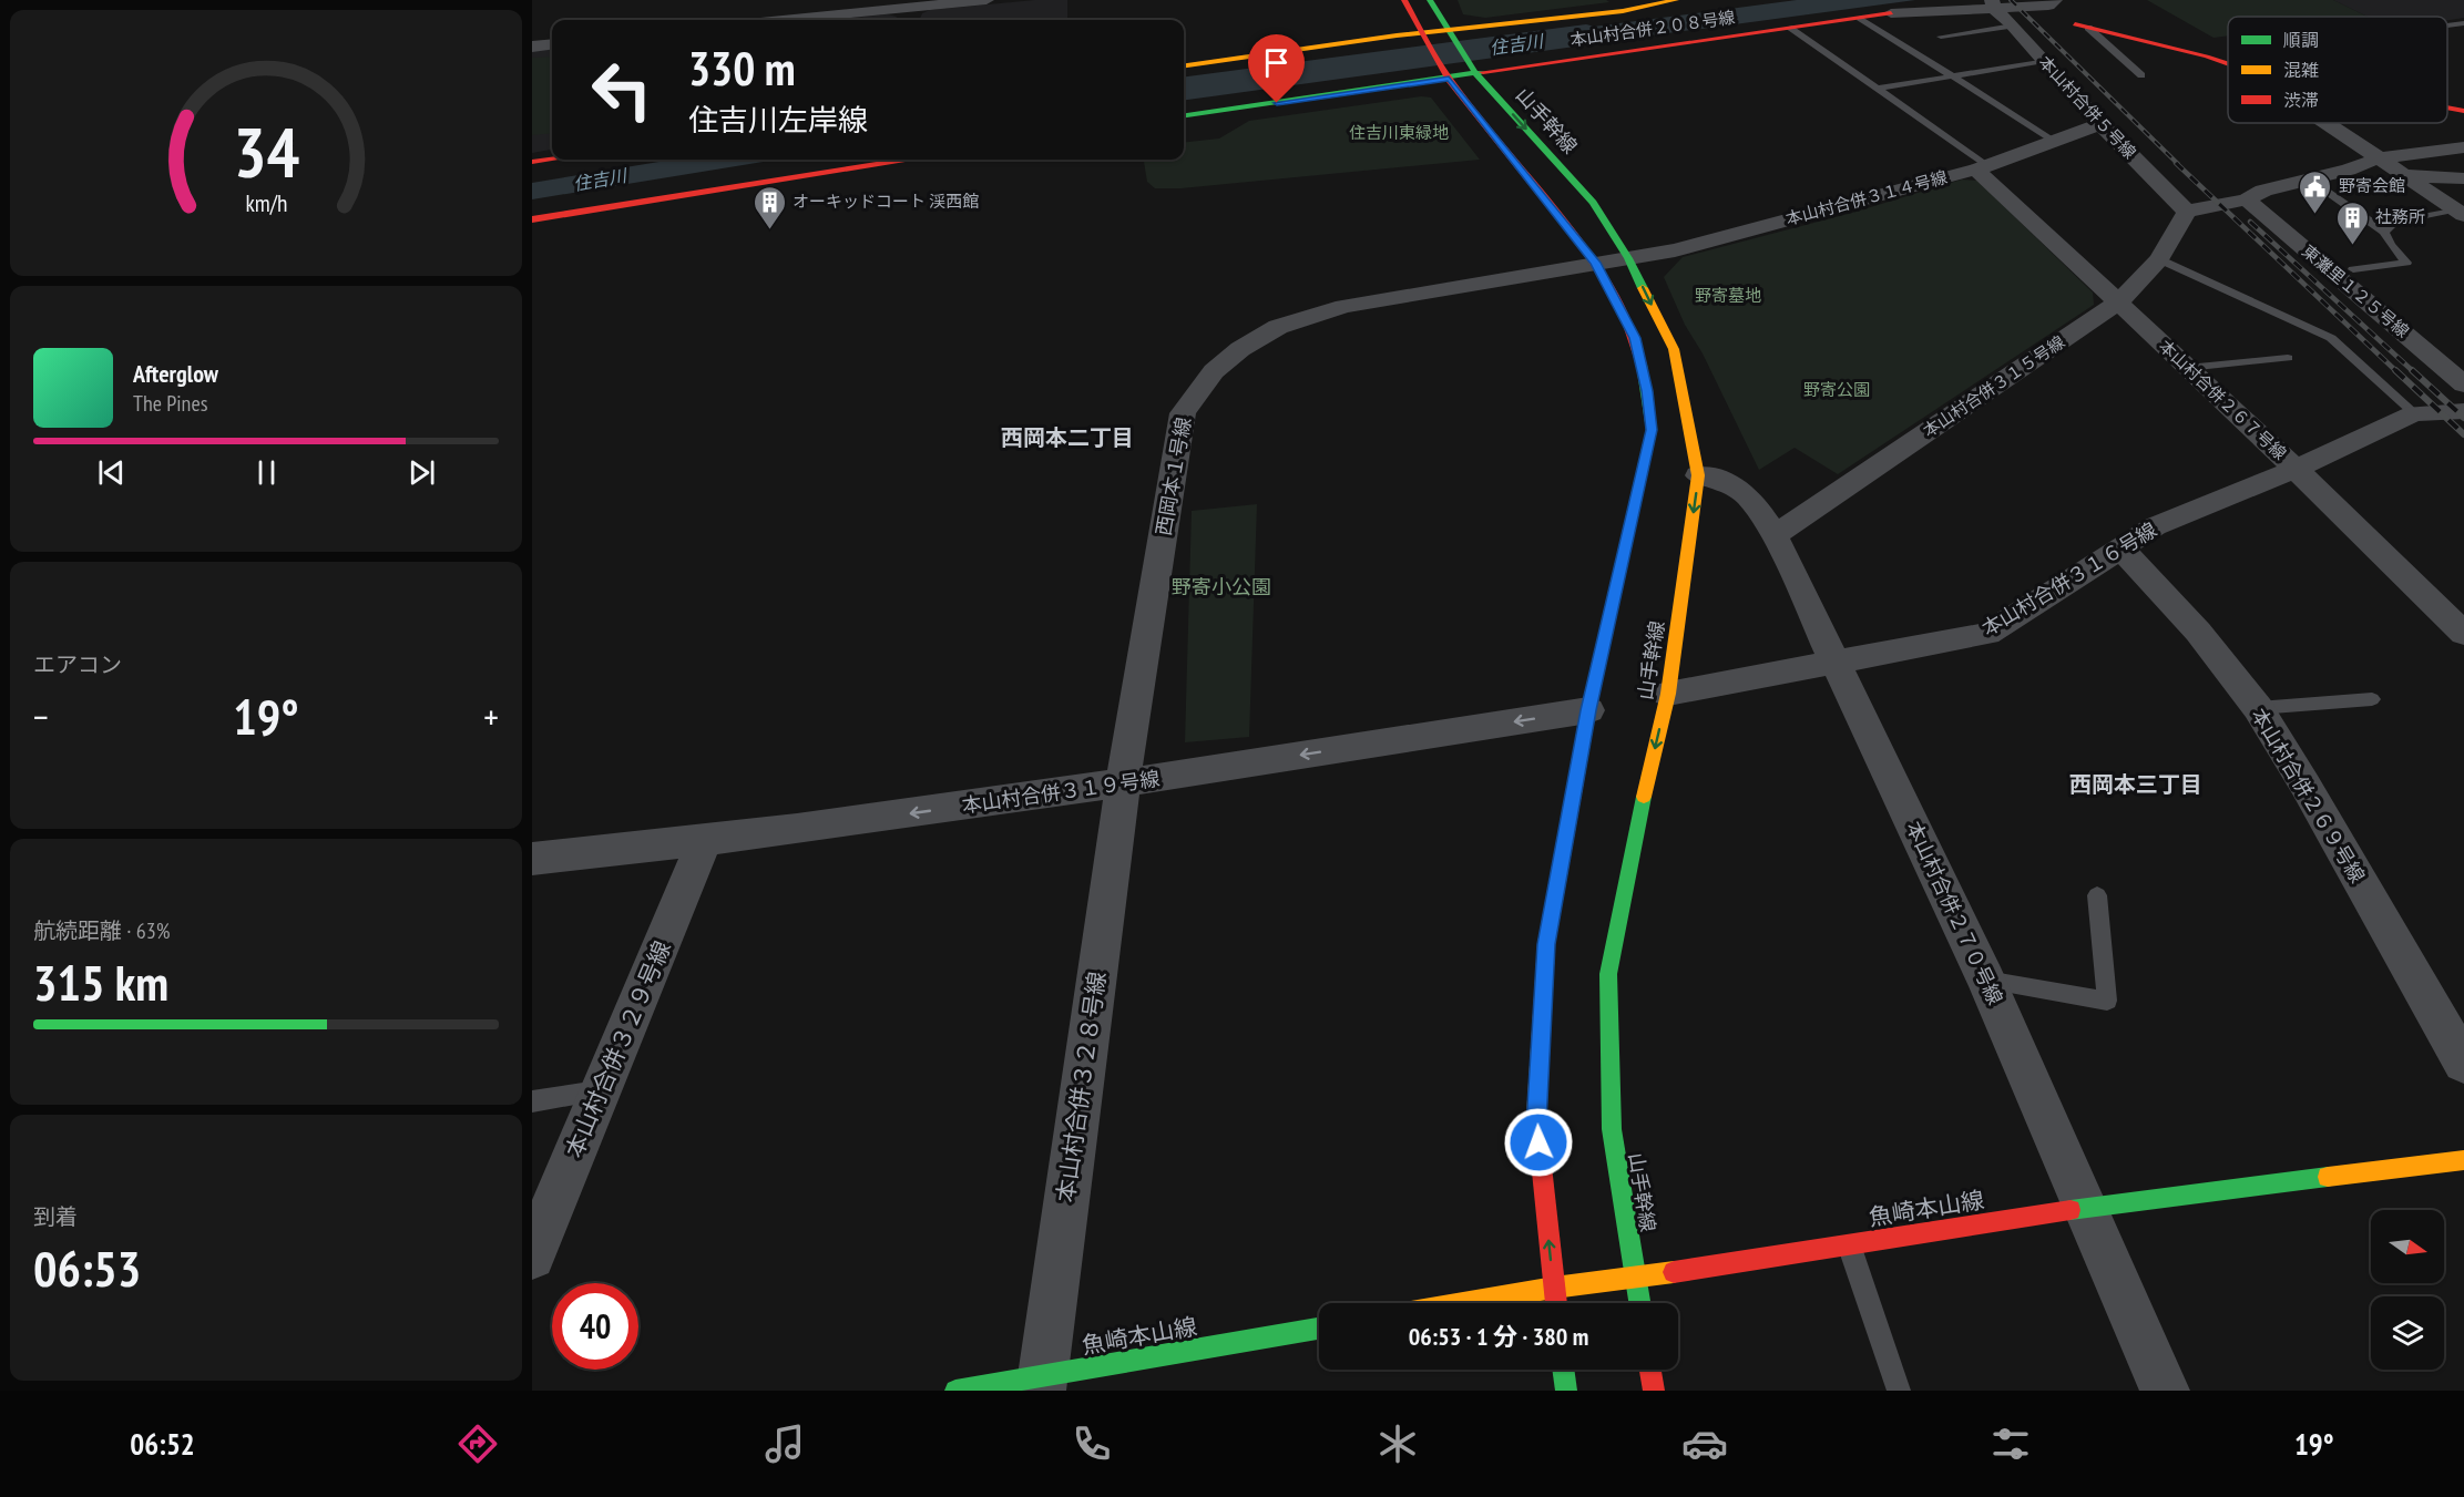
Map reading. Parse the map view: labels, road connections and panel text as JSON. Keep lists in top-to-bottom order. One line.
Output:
{"streets":{"street":["本山村合併２０８号線","本山村合併５号線","山手幹線","本山村合併３１４号線","東灘里１２５号線","本山村合併３１５号線","本山村合併２６７号線","西岡本１号線","本山村合併３１６号線","本山村合併３１９号線","本山村合併２６９号線","本山村合併２７０号線","本山村合併３２９号線","本山村合併３２８号線","魚崎本山線"]},"crossings":[["本山村合併２０８号線","山手幹線"],["本山村合併５号線","本山村合併３１４号線"],["本山村合併５号線","本山村合併３１５号線"],["山手幹線","本山村合併３１４号線"],["山手幹線","西岡本１号線"],["山手幹線","本山村合併３１６号線"],["山手幹線","本山村合併２７０号線"],["山手幹線","魚崎本山線"],["本山村合併３１４号線","本山村合併２６７号線"],["本山村合併３１４号線","西岡本１号線"],["本山村合併３１５号線","本山村合併２６７号線"],["本山村合併３１５号線","本山村合併２７０号線"],["本山村合併２６７号線","本山村合併３１６号線"],["西岡本１号線","本山村合併３１９号線"],["西岡本１号線","本山村合併３２８号線"],["本山村合併３１６号線","本山村合併２６９号線"],["本山村合併３１６号線","本山村合併２７０号線"],["本山村合併３１９号線","本山村合併３２９号線"],["本山村合併３１９号線","本山村合併３２８号線"],["本山村合併２７０号線","魚崎本山線"],["本山村合併３２８号線","魚崎本山線"]],"one_way":["本山村合併３１９号線"],"districts":["西岡本二丁目","西岡本三丁目"],"water":["住吉川"],"parks":["住吉川東緑地","野寄墓地","野寄公園","野寄小公園"],"places":{"public building":["野寄会館"],"building":["オーキッドコート 渓西館","社務所"]},"legend":["順調","混雑","渋滞"],"north":"right","page":{"turn":["330 m","住吉川左岸線"],"song":["Afterglow","The Pines"],"tile":["エアコン",["航続距離 · 63%","315 km"],["到着","06:53"]],"heat":["−","19°","+"],"limit":"40","trip":"06:53 · 1 分 · 380 m","tabs":["06:52","19°"],"gauge":["34","km/h"]}}
